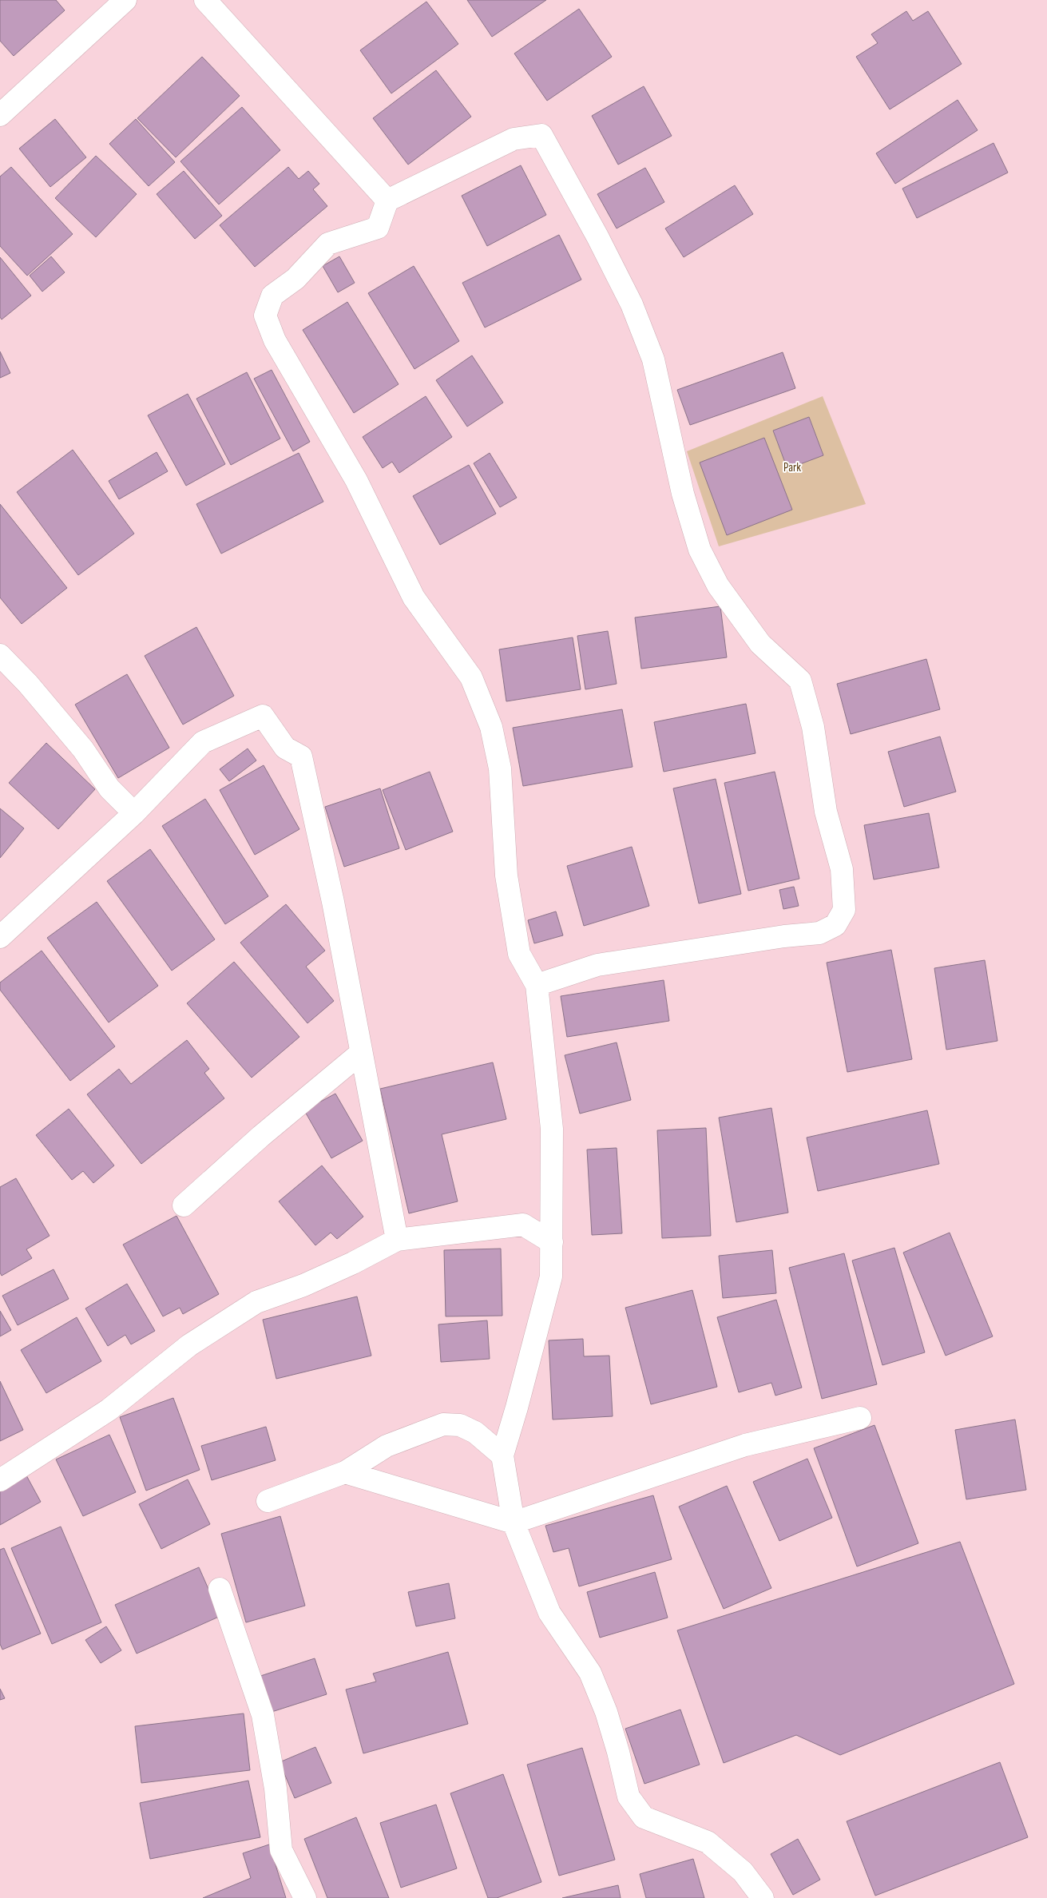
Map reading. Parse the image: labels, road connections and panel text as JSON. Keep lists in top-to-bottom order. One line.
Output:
{"parks":["Park"]}
